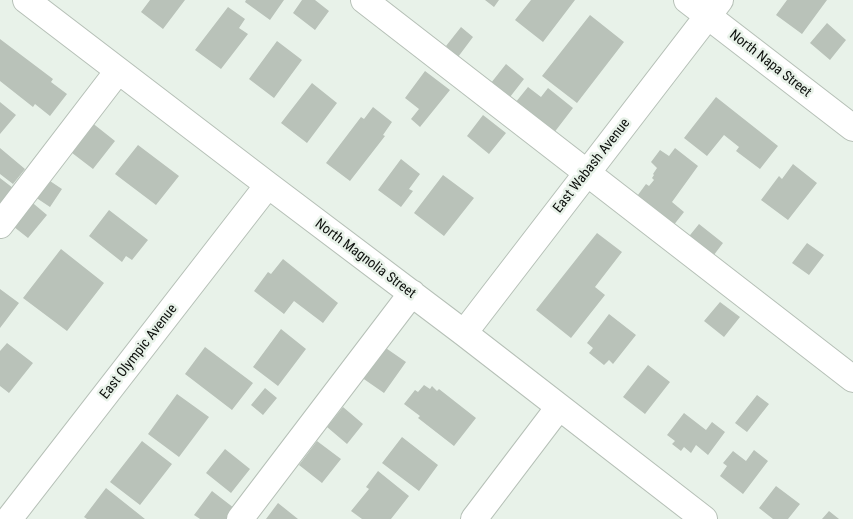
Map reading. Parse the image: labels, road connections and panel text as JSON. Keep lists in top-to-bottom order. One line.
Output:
{"streets":{"street":["North Napa Street","East Wabash Avenue","North Magnolia Street","East Olympic Avenue"]},"crossings":[["North Napa Street","East Wabash Avenue"],["East Wabash Avenue","North Magnolia Street"],["North Magnolia Street","East Olympic Avenue"]]}
